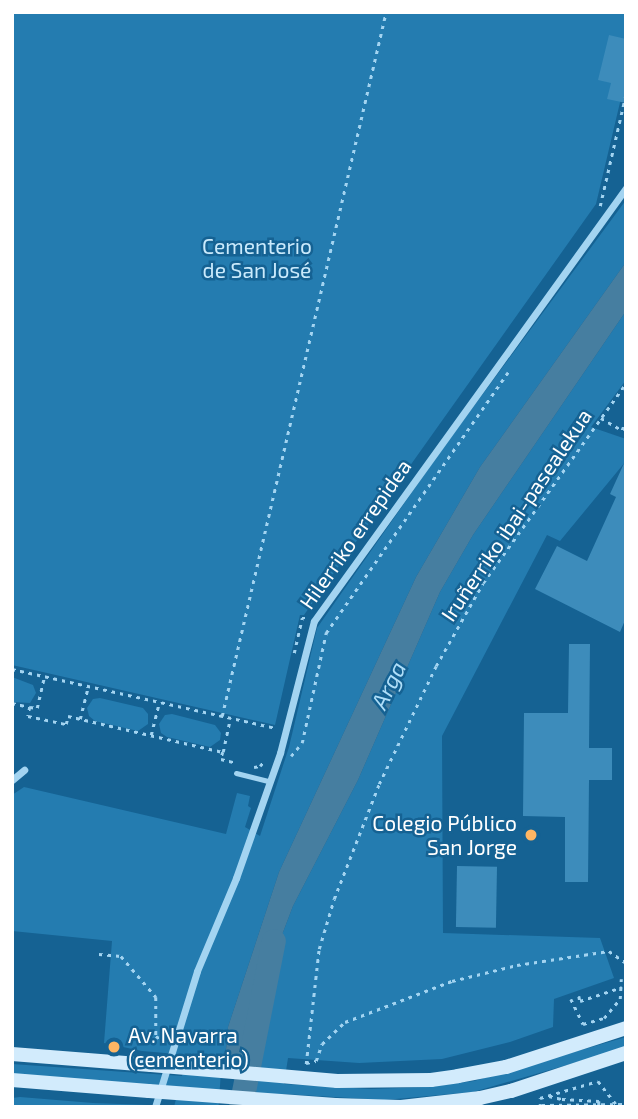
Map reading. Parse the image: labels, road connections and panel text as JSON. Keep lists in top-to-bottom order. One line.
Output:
{"streets":{"street":["Hilerriko errepidea"],"path":["Iruñerriko ibai-pasealekua"]},"water":["Arga"],"parks":["Cementerio de San José"],"places":["Colegio Público San Jorge","Av. Navarra (cementerio)"]}
